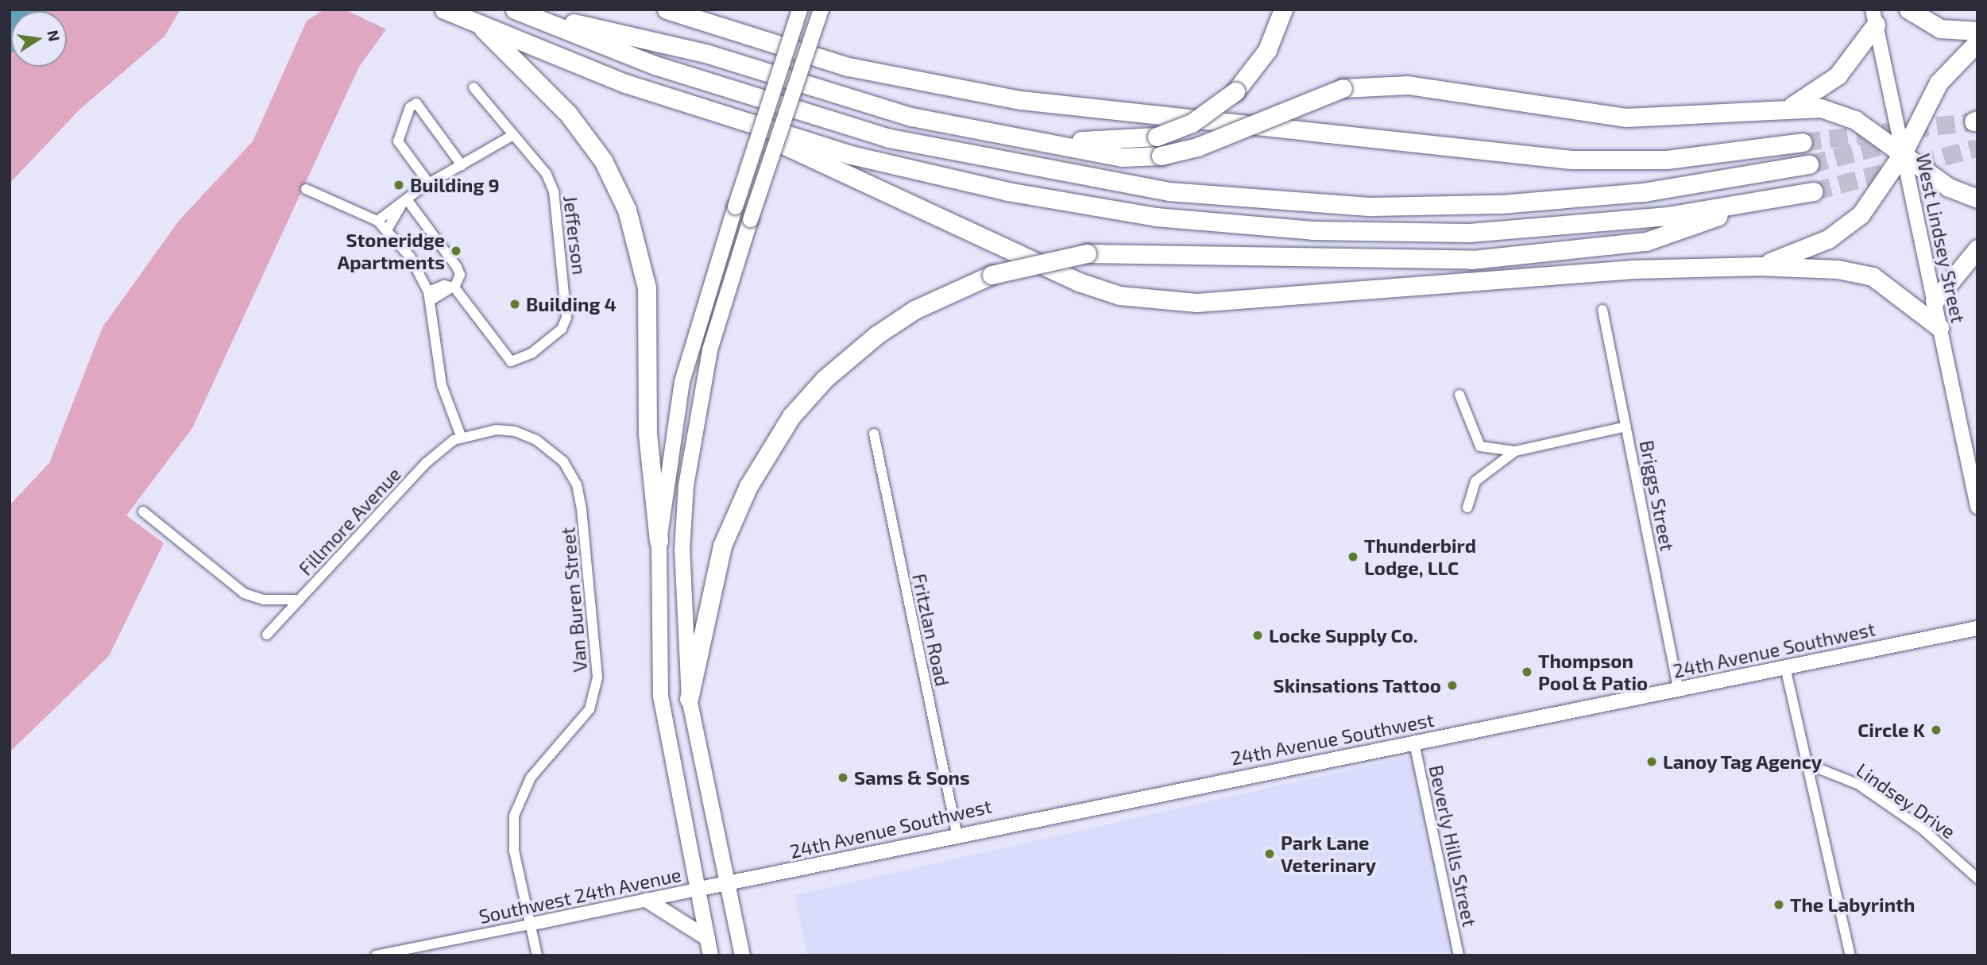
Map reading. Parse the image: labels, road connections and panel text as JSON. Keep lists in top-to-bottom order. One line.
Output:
{"streets":{"main road":["West Lindsey Street","24th Avenue Southwest"],"street":["Jefferson","Briggs Street","Fillmore Avenue","Van Buren Street","Fritzlan Road","Lindsey Drive","Beverly Hills Street","Southwest 24th Avenue"]},"crossings":[["Briggs Street","24th Avenue Southwest"],["Fillmore Avenue","Van Buren Street"],["Van Buren Street","Southwest 24th Avenue"],["Fritzlan Road","24th Avenue Southwest"],["24th Avenue Southwest","Beverly Hills Street"],["24th Avenue Southwest","Southwest 24th Avenue"]],"places":["Building 9","Stoneridge Apartments","Building 4","Thunderbird Lodge, LLC","Locke Supply Co.","Thompson Pool & Patio","Skinsations Tattoo","Circle K","Lanoy Tag Agency","Sams & Sons","Park Lane Veterinary","The Labyrinth"],"north":"right"}
